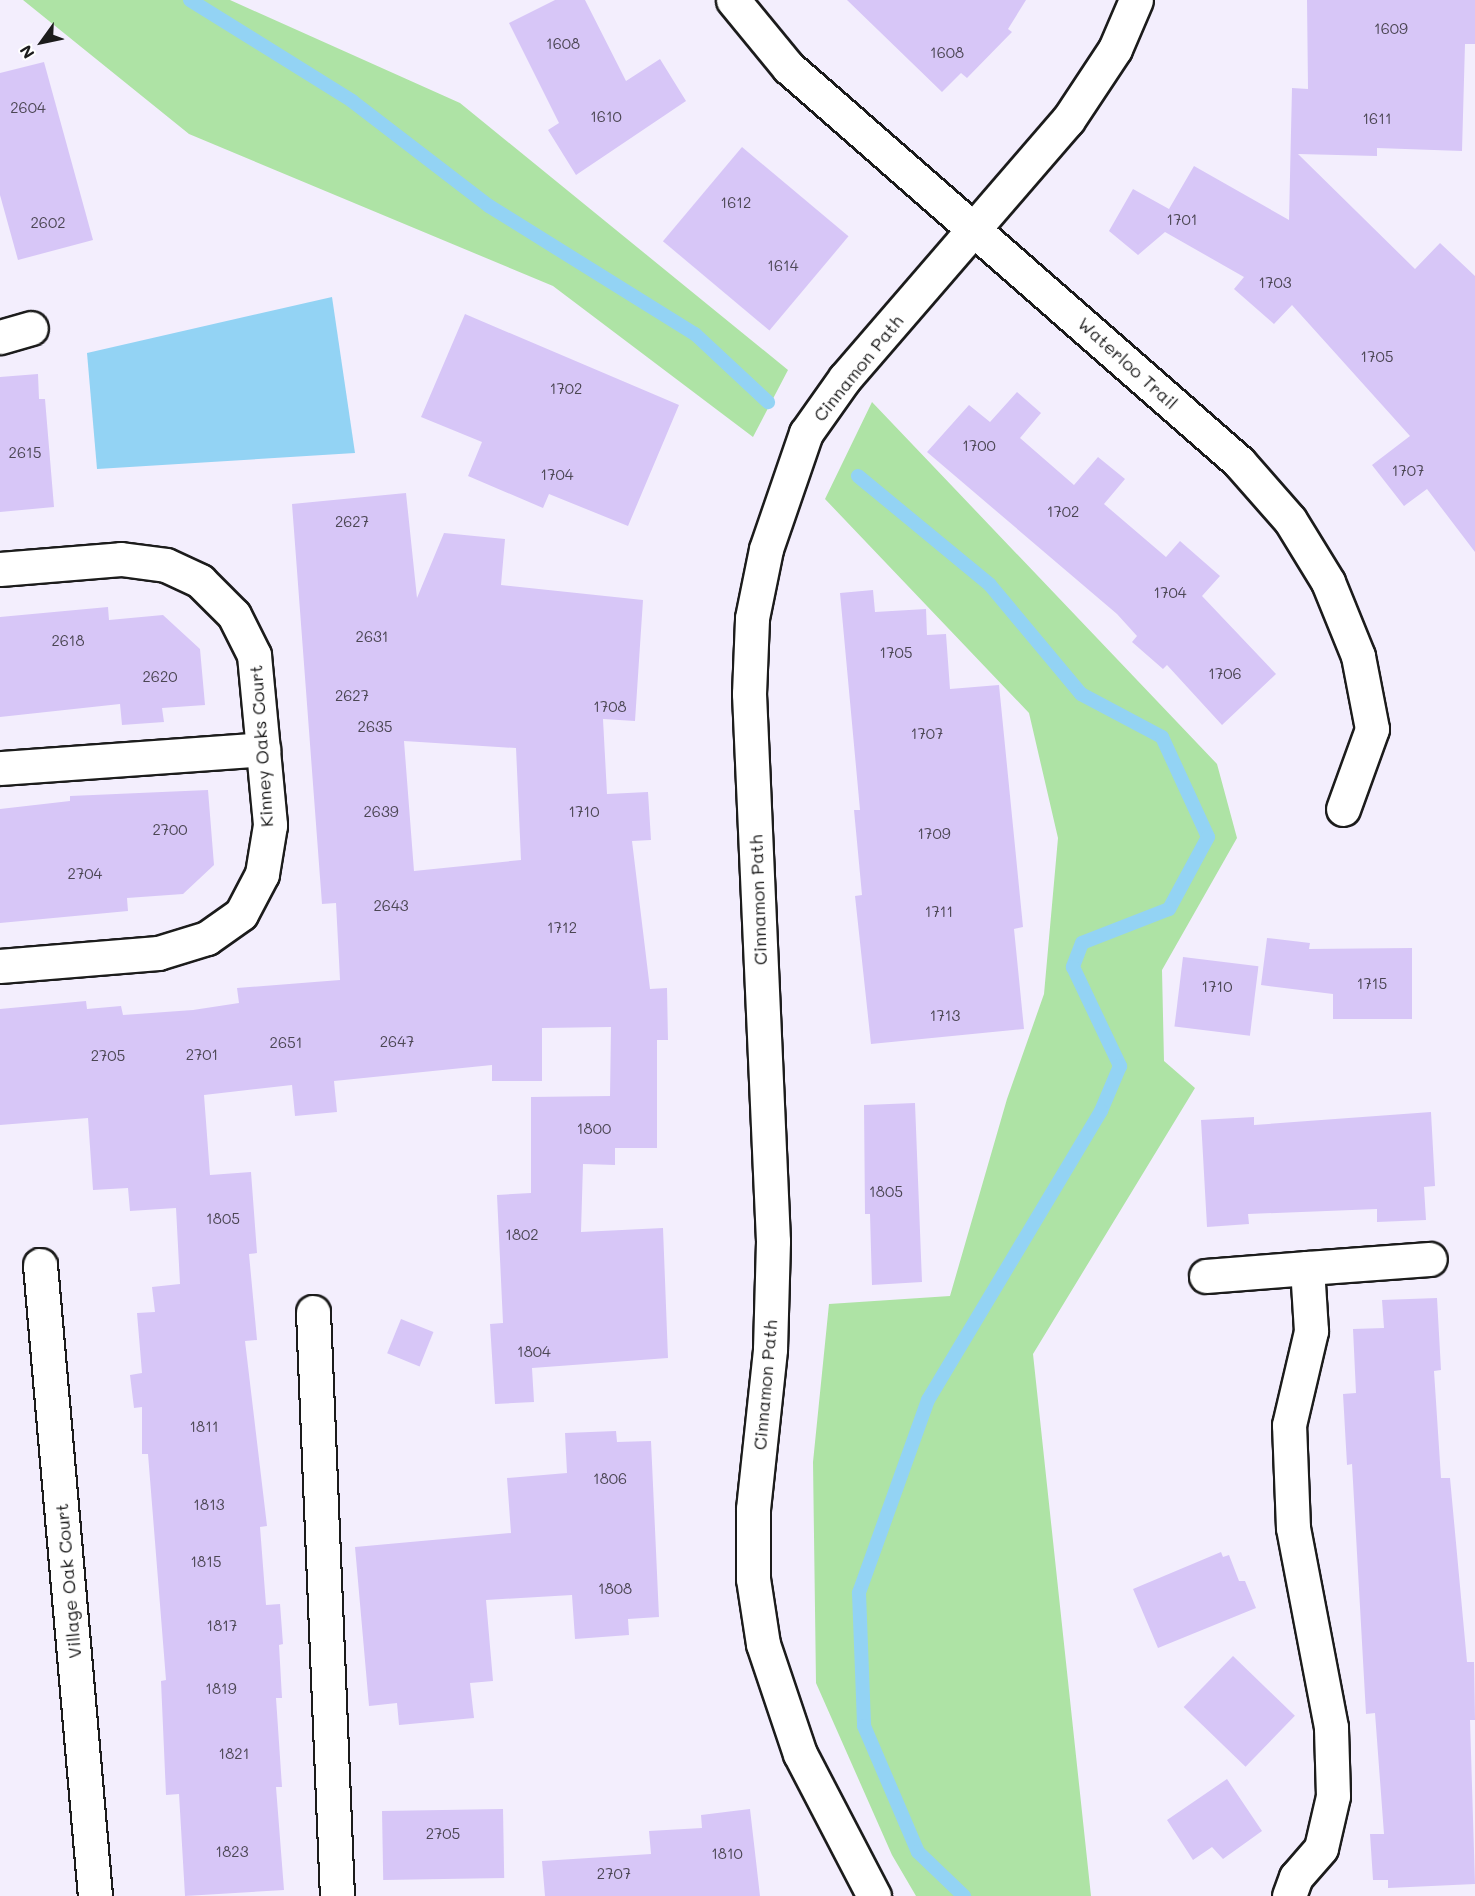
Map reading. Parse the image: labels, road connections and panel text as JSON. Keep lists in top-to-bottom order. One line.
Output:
{"streets":{"street":["Waterloo Trail","Cinnamon Path","Kinney Oaks Court","Village Oak Court"]},"crossings":[["Waterloo Trail","Cinnamon Path"]],"house_numbers":["1609","1608","1608","2604","1610","1611","1612","1701","2602","1614","1703","1705","1702","1700","2615","1707","1704","1702","2627","1704","2631","2618","1705","1706","2620","2627","1708","2635","1707","2639","1710","2700","1709","2704","2643","1711","1712","1715","1710","1713","2647","2651","2701","2705","1800","1805","1805","1802","1804","1811","1806","1813","1815","1808","1817","1819","1821","2705","1823","1810","2707"],"north":"bottom left"}
